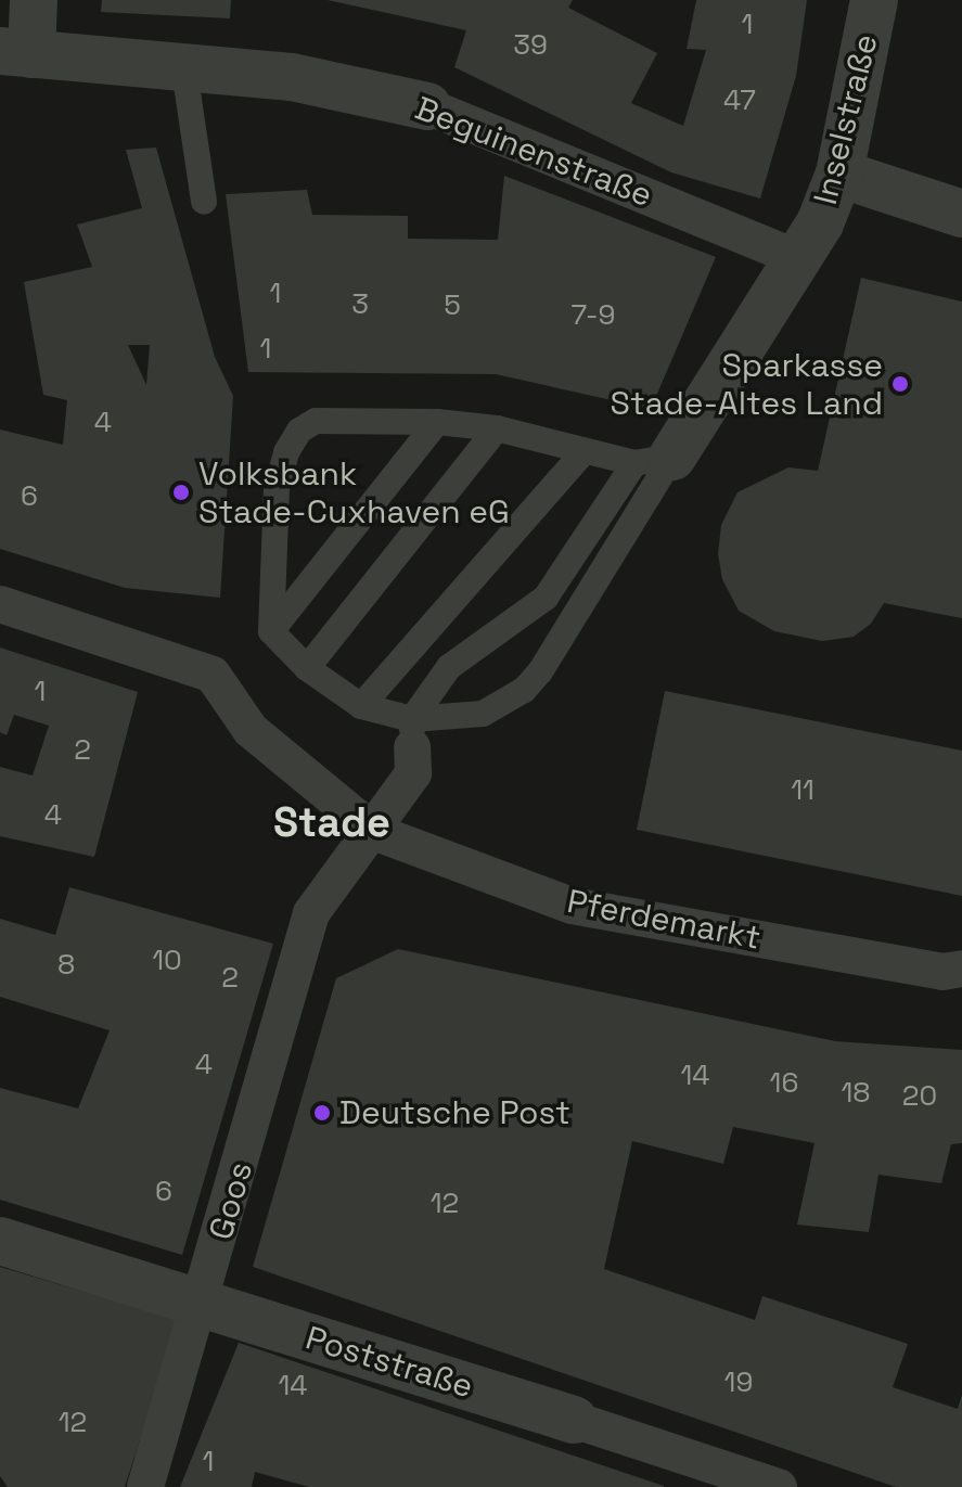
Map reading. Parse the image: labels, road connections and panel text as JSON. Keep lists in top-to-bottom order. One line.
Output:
{"streets":{"street":["Inselstraße","Beguinenstraße","Pferdemarkt","Goos","Poststraße"]},"crossings":[["Inselstraße","Beguinenstraße"],["Pferdemarkt","Goos"],["Goos","Poststraße"]],"districts":["Stade"],"places":["Sparkasse Stade-Altes Land","Volksbank Stade-Cuxhaven eG","Deutsche Post"],"house_numbers":["1","39","47","1","3","5","7-9","1","4","6","1","2","11","4","10","8","2","4","14","16","18","20","6","12","19","14","12","1"]}
